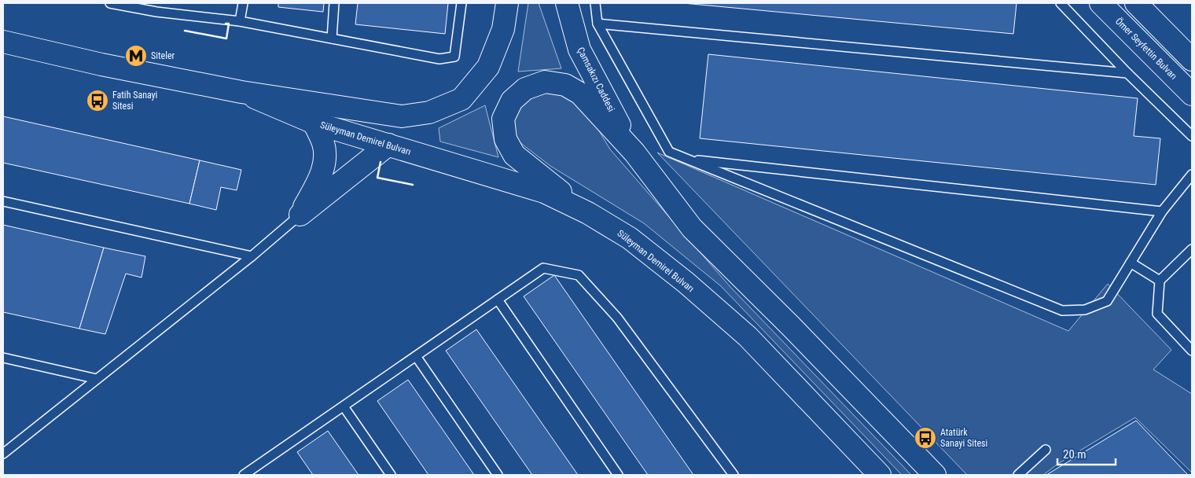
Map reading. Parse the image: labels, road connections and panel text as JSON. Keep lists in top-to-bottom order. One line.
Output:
{"streets":{"street":["Ömer Seyfettin Bulvarı","Çamsakızı Caddesi","Süleyman Demirel Bulvarı"]},"places":{"metro station":["Siteler"],"bus stop":["Fatih Sanayi Sitesi","Atatürk Sanayi Sitesi"]},"scale_bar":"20 m"}
